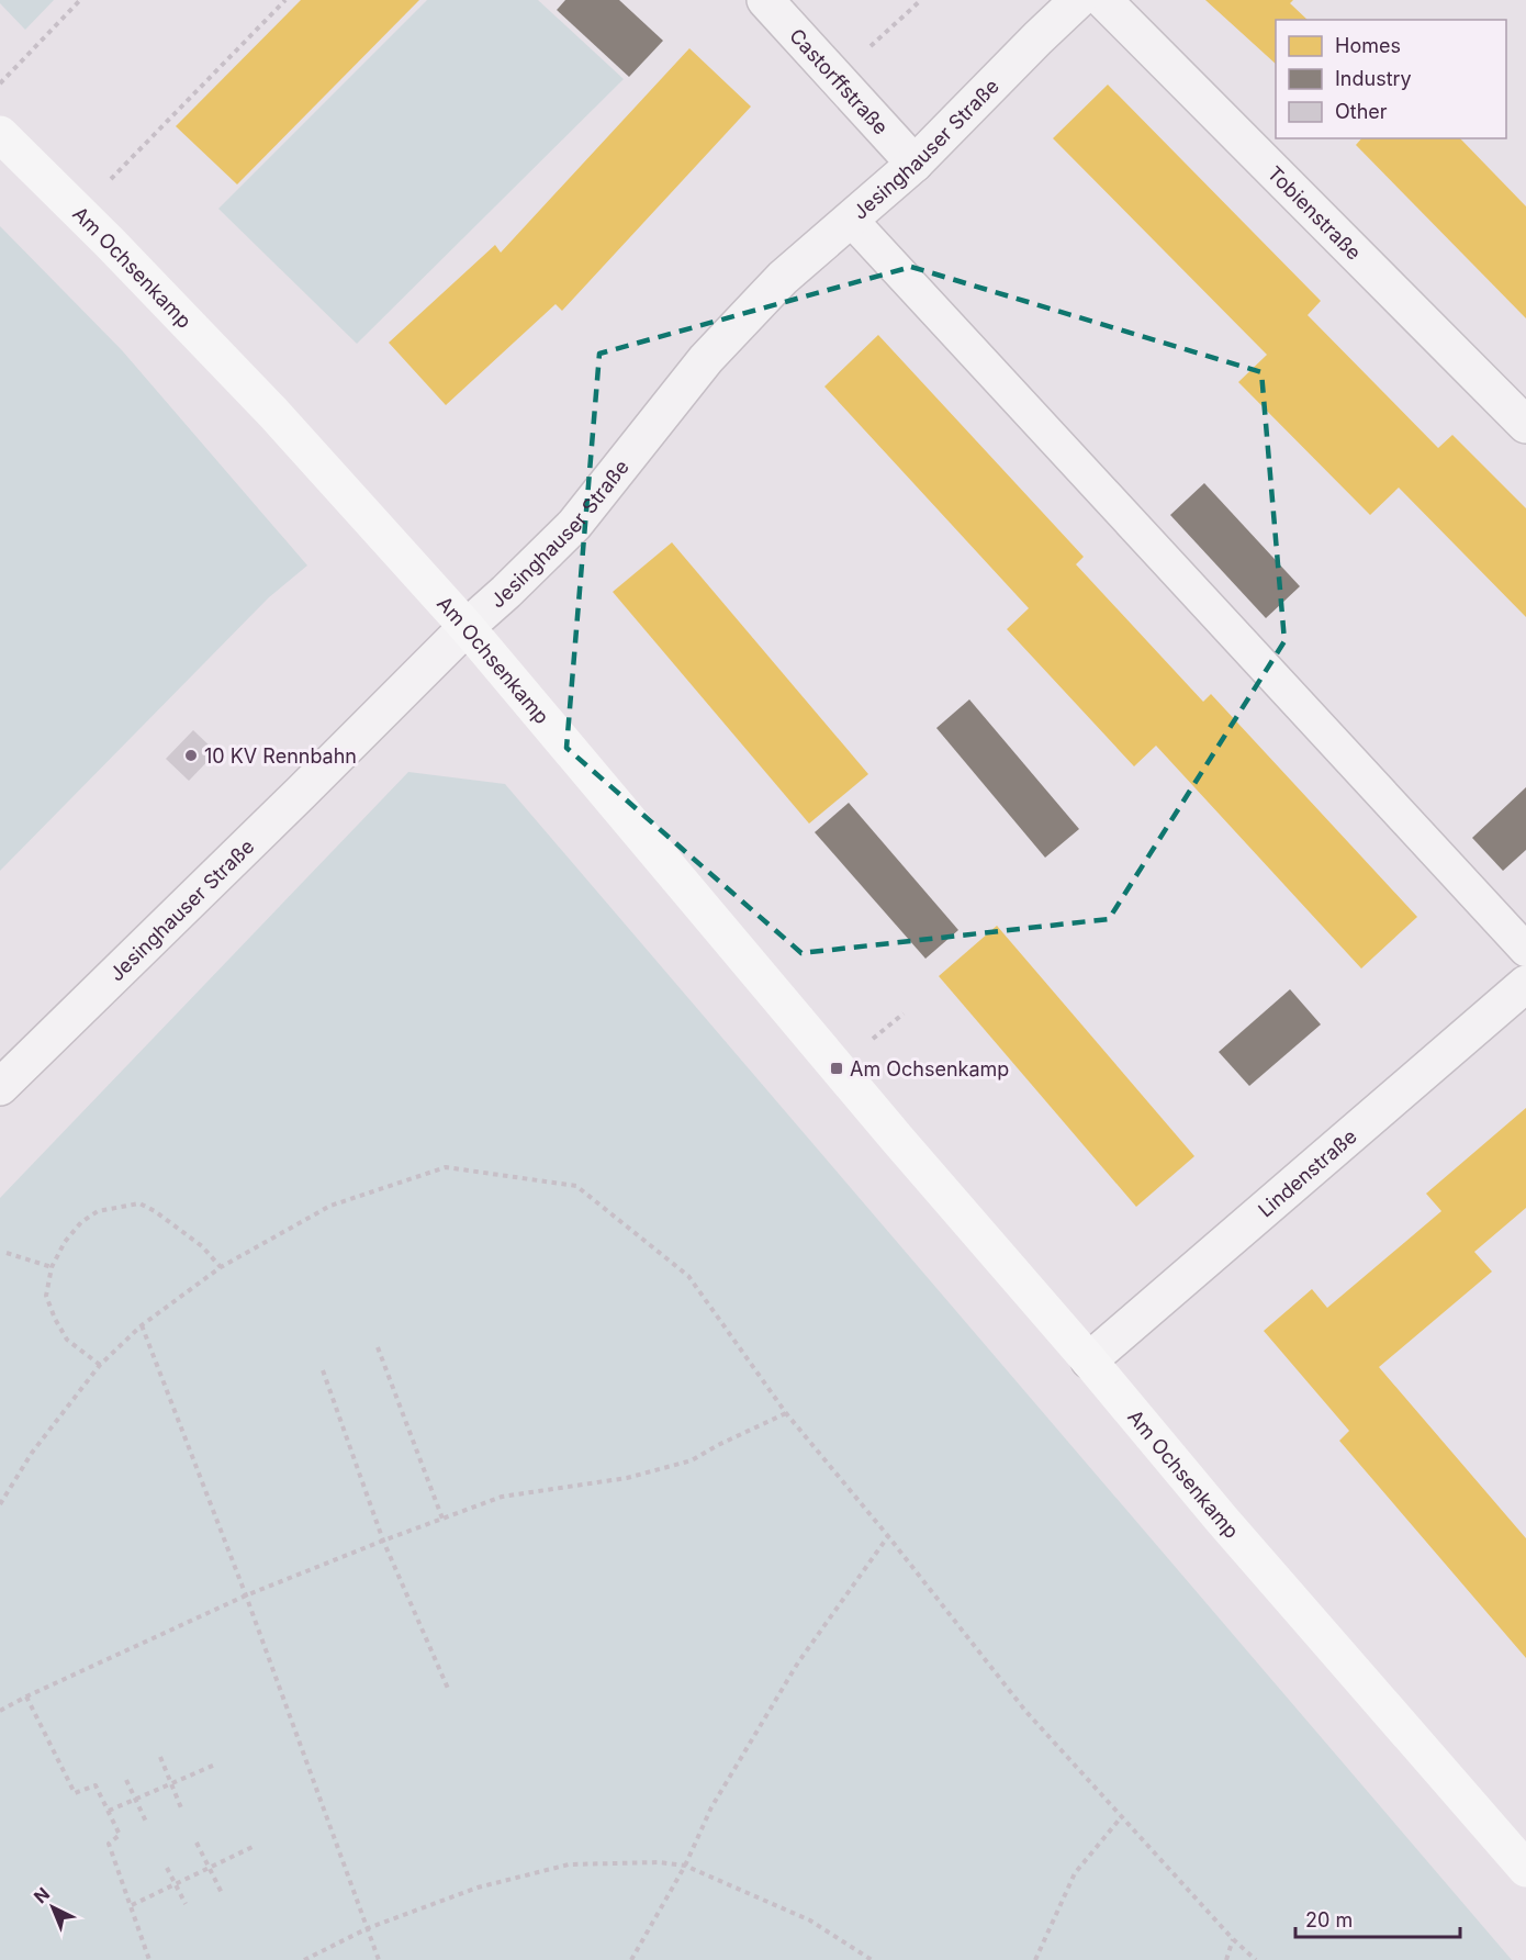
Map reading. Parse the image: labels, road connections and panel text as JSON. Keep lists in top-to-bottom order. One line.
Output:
{"streets":{"main road":["Am Ochsenkamp"],"street":["Castorffstraße","Jesinghauser Straße","Tobienstraße","Lindenstraße"]},"crossings":[["Castorffstraße","Jesinghauser Straße"],["Jesinghauser Straße","Am Ochsenkamp"],["Am Ochsenkamp","Lindenstraße"]],"places":{"other":["10 KV Rennbahn"],"transit":["Am Ochsenkamp"]},"legend":["Homes","Industry","Other"],"scale_bar":"20 m","north":"top left"}
